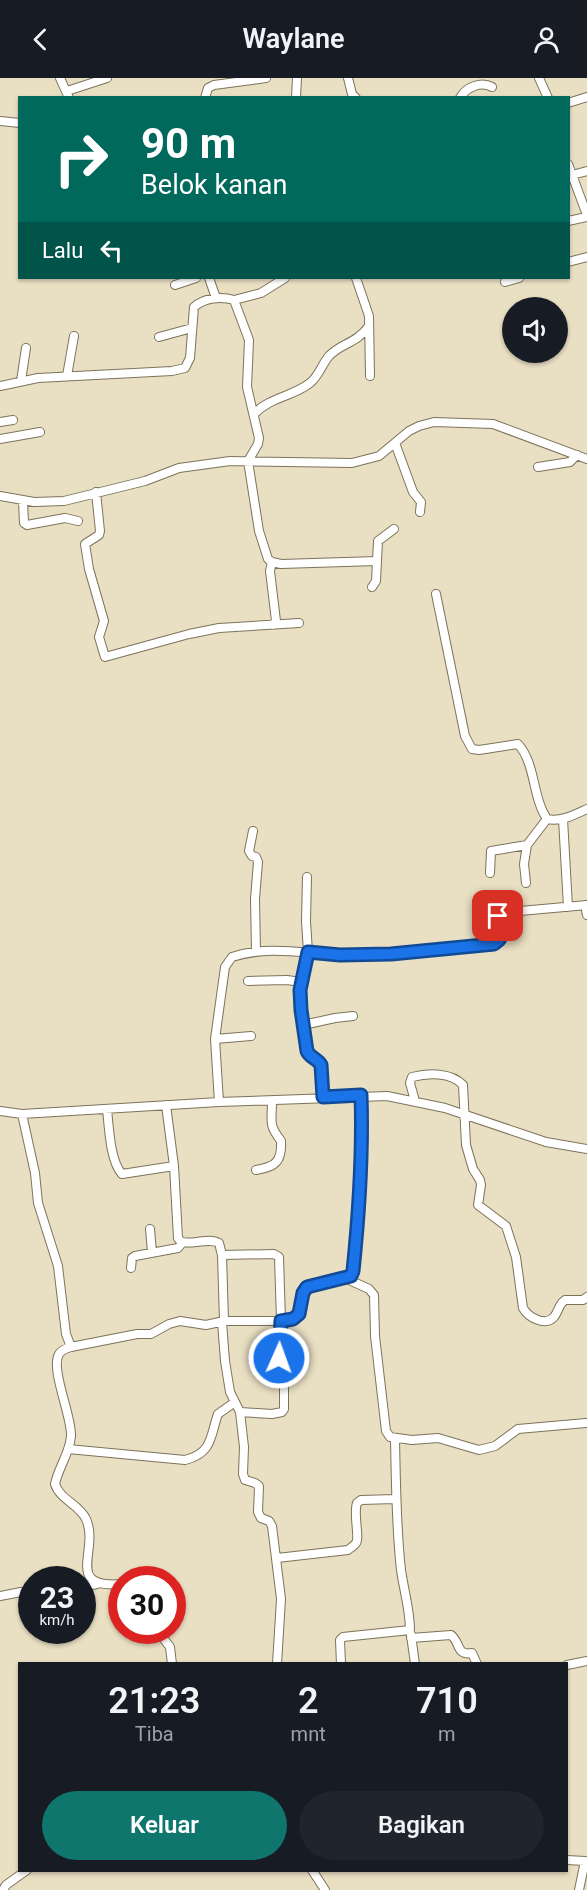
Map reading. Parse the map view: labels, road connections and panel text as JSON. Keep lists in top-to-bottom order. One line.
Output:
{"page":{"header":"Waylane","turn":["90 m","Belok kanan"],"then":"Lalu","speed":"23 km/h","limit":"30","eta":["21:23","Tiba","2","mnt","710","m"],"buttons":["Keluar","Bagikan"]}}
